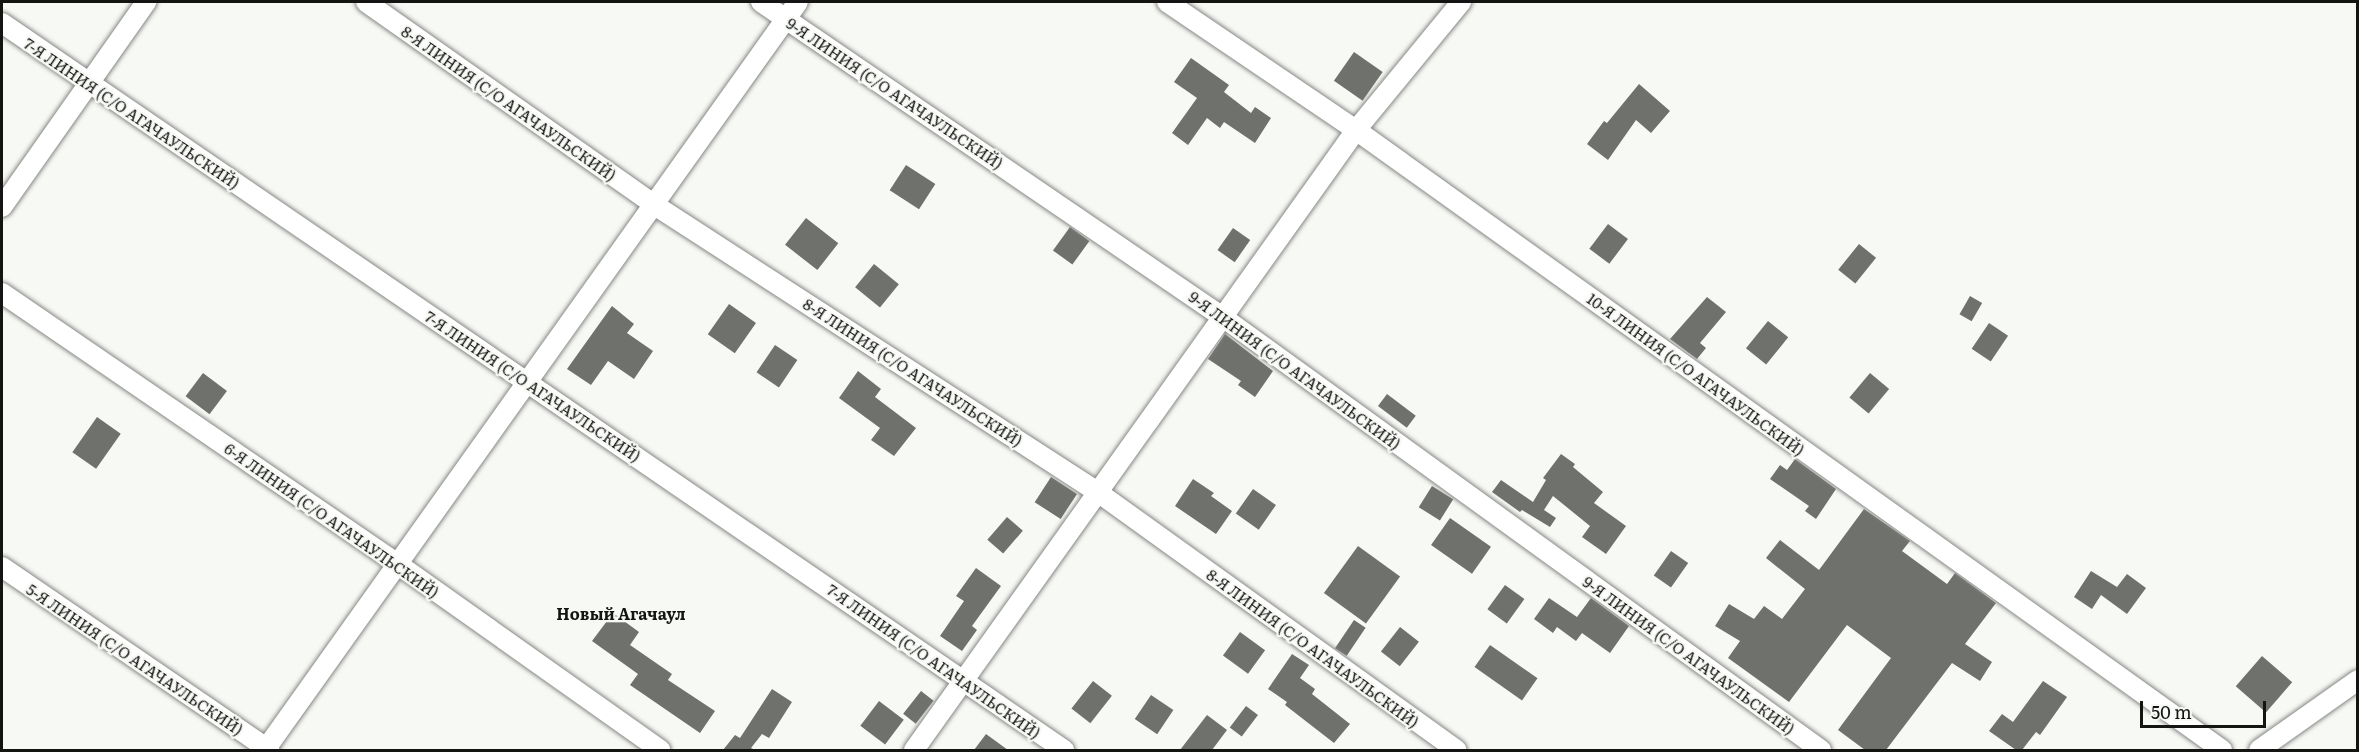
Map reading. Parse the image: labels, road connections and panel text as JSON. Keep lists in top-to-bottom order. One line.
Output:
{"streets":{"street":["9-Я ЛИНИЯ (С/О АГАЧАУЛЬСКИЙ)","8-Я ЛИНИЯ (С/О АГАЧАУЛЬСКИЙ)","7-Я ЛИНИЯ (С/О АГАЧАУЛЬСКИЙ)","10-Я ЛИНИЯ (С/О АГАЧАУЛЬСКИЙ)","6-Я ЛИНИЯ (С/О АГАЧАУЛЬСКИЙ)","5-Я ЛИНИЯ (С/О АГАЧАУЛЬСКИЙ)"]},"districts":["Новый Агачаул"],"scale_bar":"50 m"}
